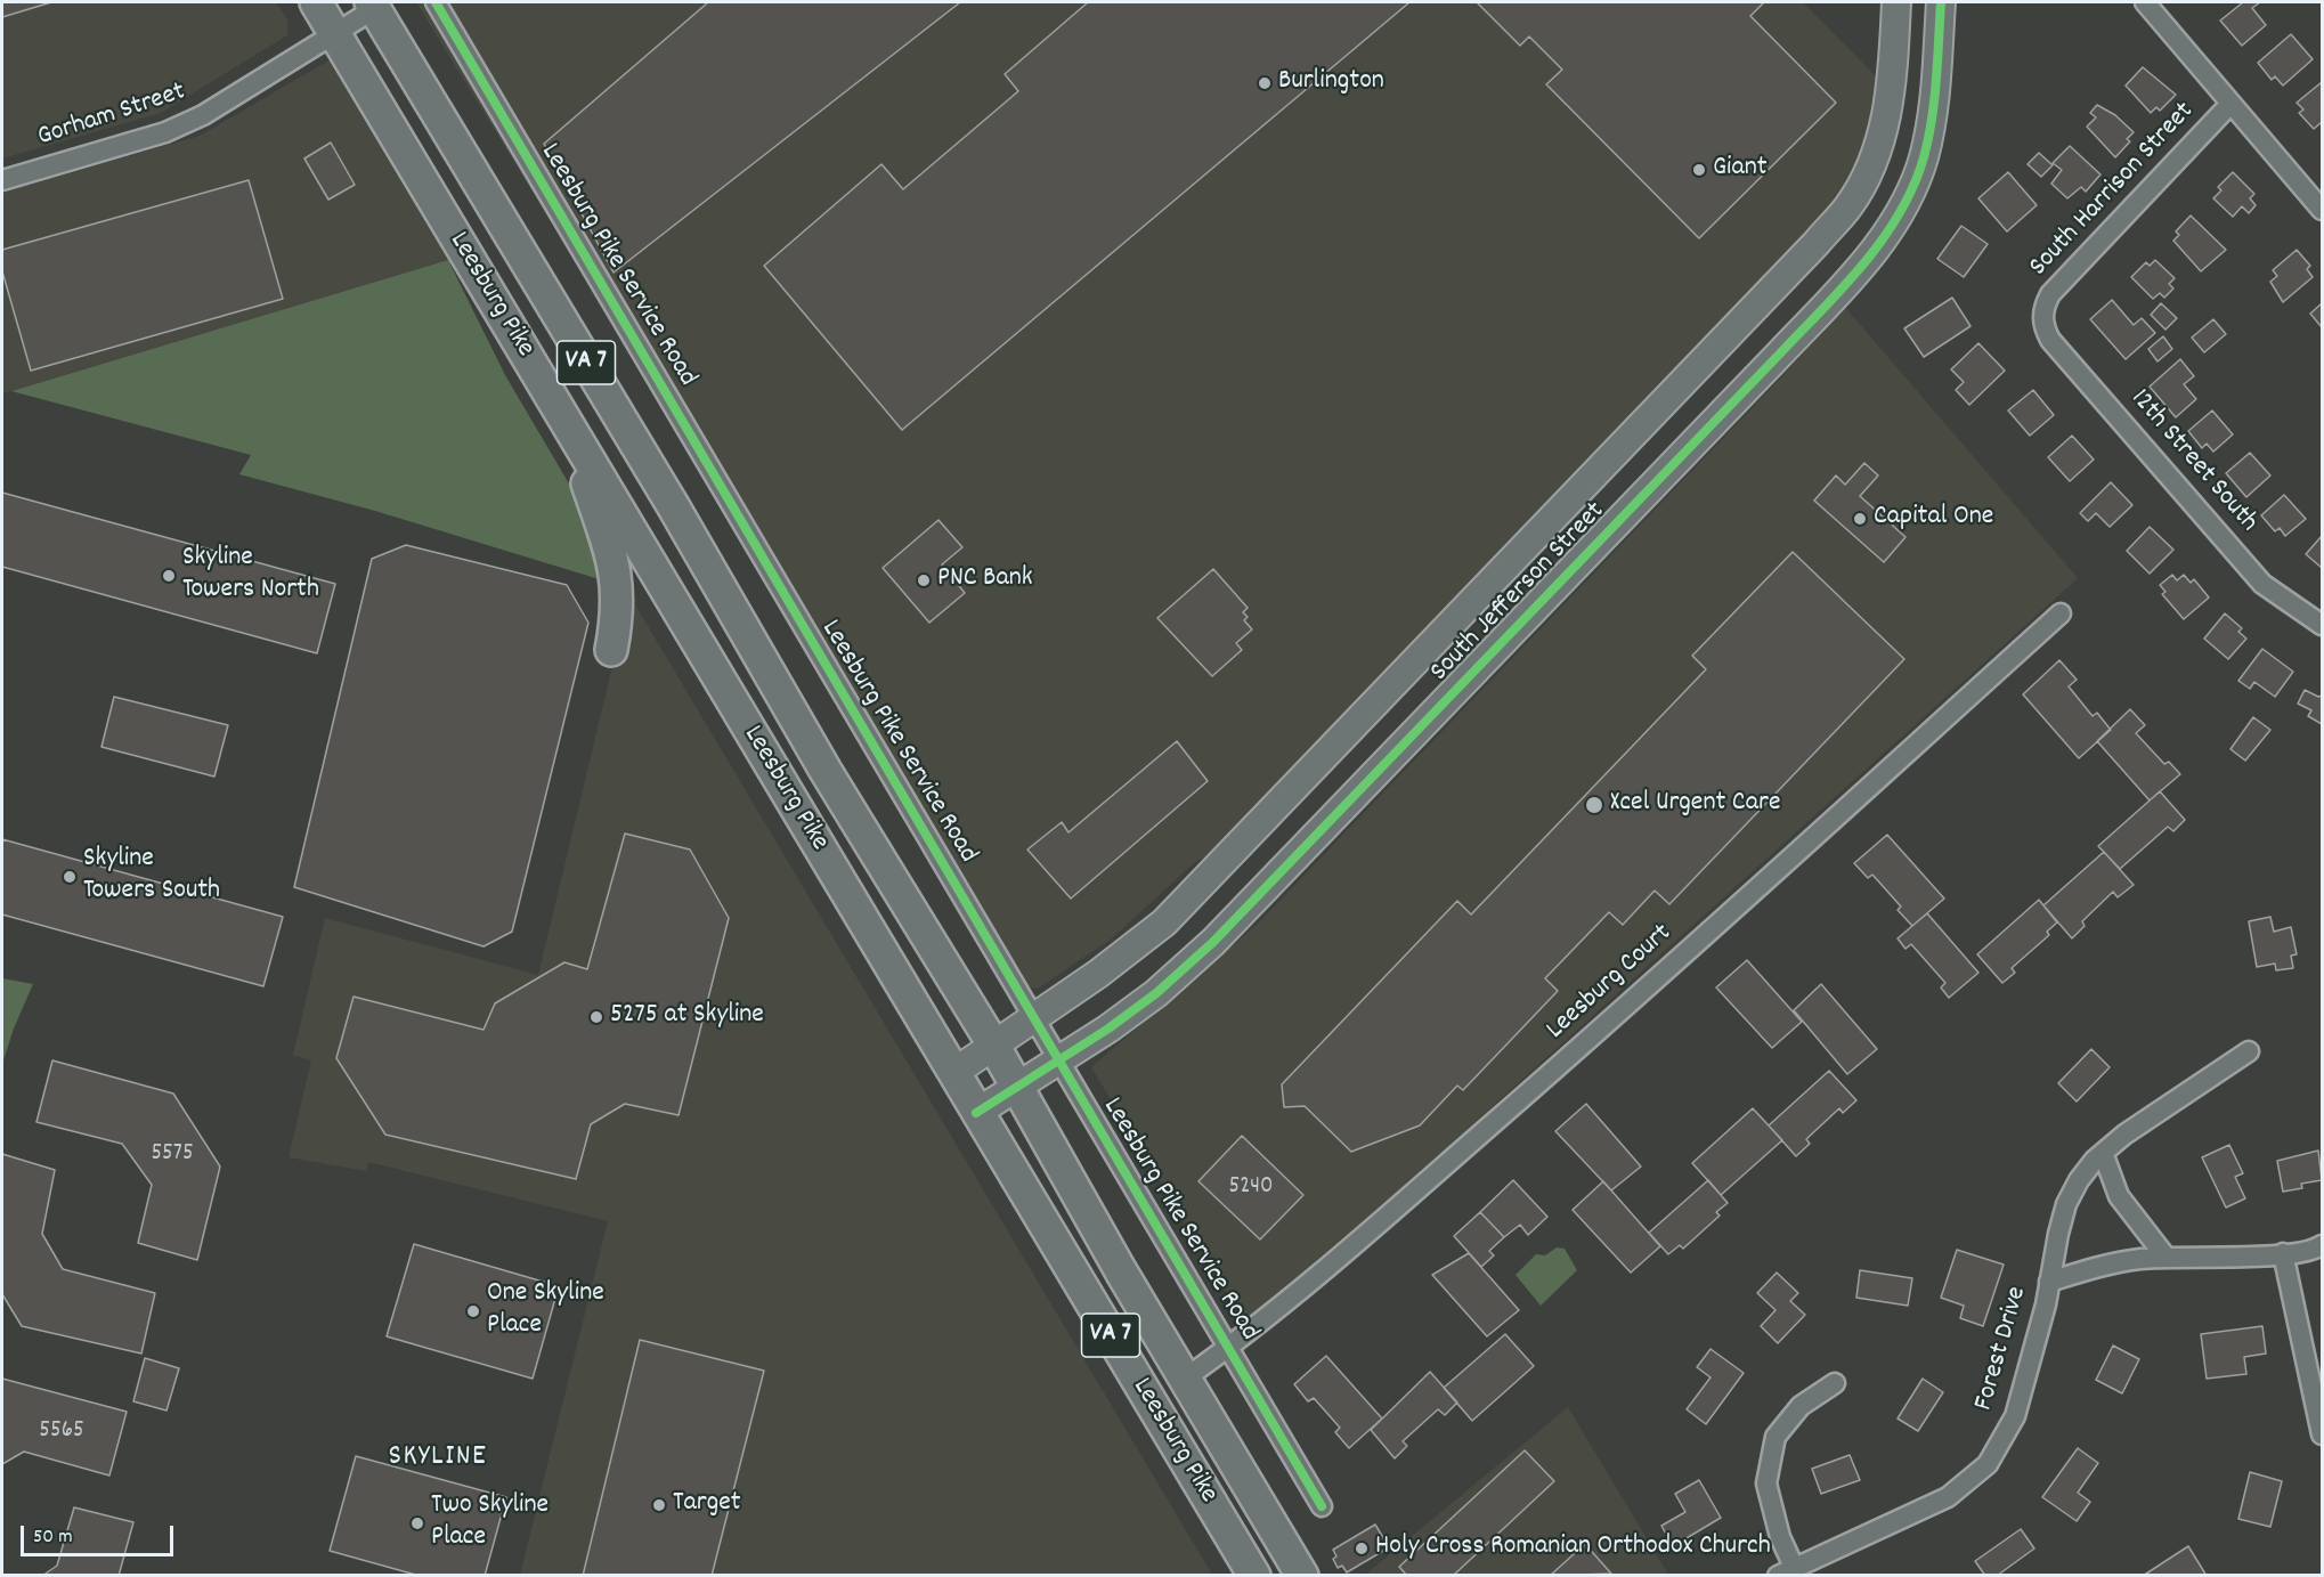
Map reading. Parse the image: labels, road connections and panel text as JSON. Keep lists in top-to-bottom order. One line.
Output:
{"streets":{"main road":["Leesburg Pike","VA 7"],"street":["Gorham Street","South Harrison Street","Leesburg Pike Service Road","12th Street South","South Jefferson Street","Leesburg Court","Forest Drive"]},"crossings":[["Gorham Street","Leesburg Pike"],["South Harrison Street","12th Street South"],["Leesburg Pike Service Road","South Jefferson Street"],["Leesburg Pike Service Road","Leesburg Court"],["Leesburg Pike","South Jefferson Street"],["Leesburg Pike","Leesburg Court"]],"districts":["SKYLINE"],"places":["Burlington","Giant","Capital One","Skyline Towers North","PNC Bank","Xcel Urgent Care","Skyline Towers South","5275 at Skyline","One Skyline Place","Target","Two Skyline Place","Holy Cross Romanian Orthodox Church"],"house_numbers":["5575","5240","5565"],"scale_bar":"50 m"}
